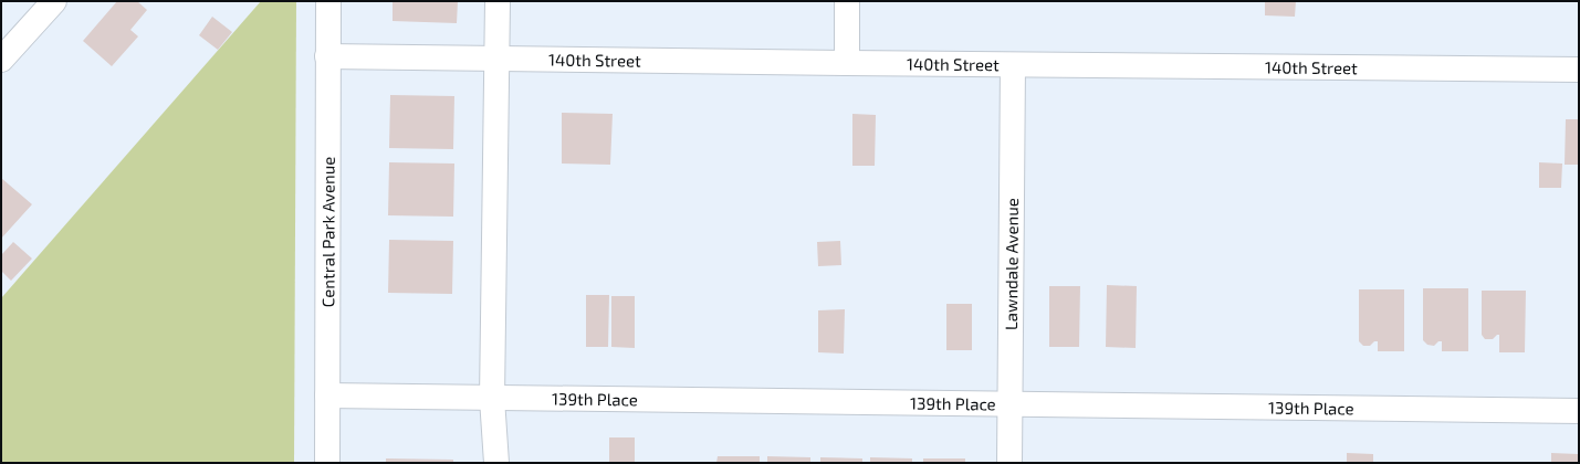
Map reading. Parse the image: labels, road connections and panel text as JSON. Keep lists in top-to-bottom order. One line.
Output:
{"streets":{"street":["140th Street","Central Park Avenue","Lawndale Avenue","139th Place"]},"crossings":[["140th Street","Central Park Avenue"],["140th Street","Lawndale Avenue"],["Central Park Avenue","139th Place"],["Lawndale Avenue","139th Place"]]}
